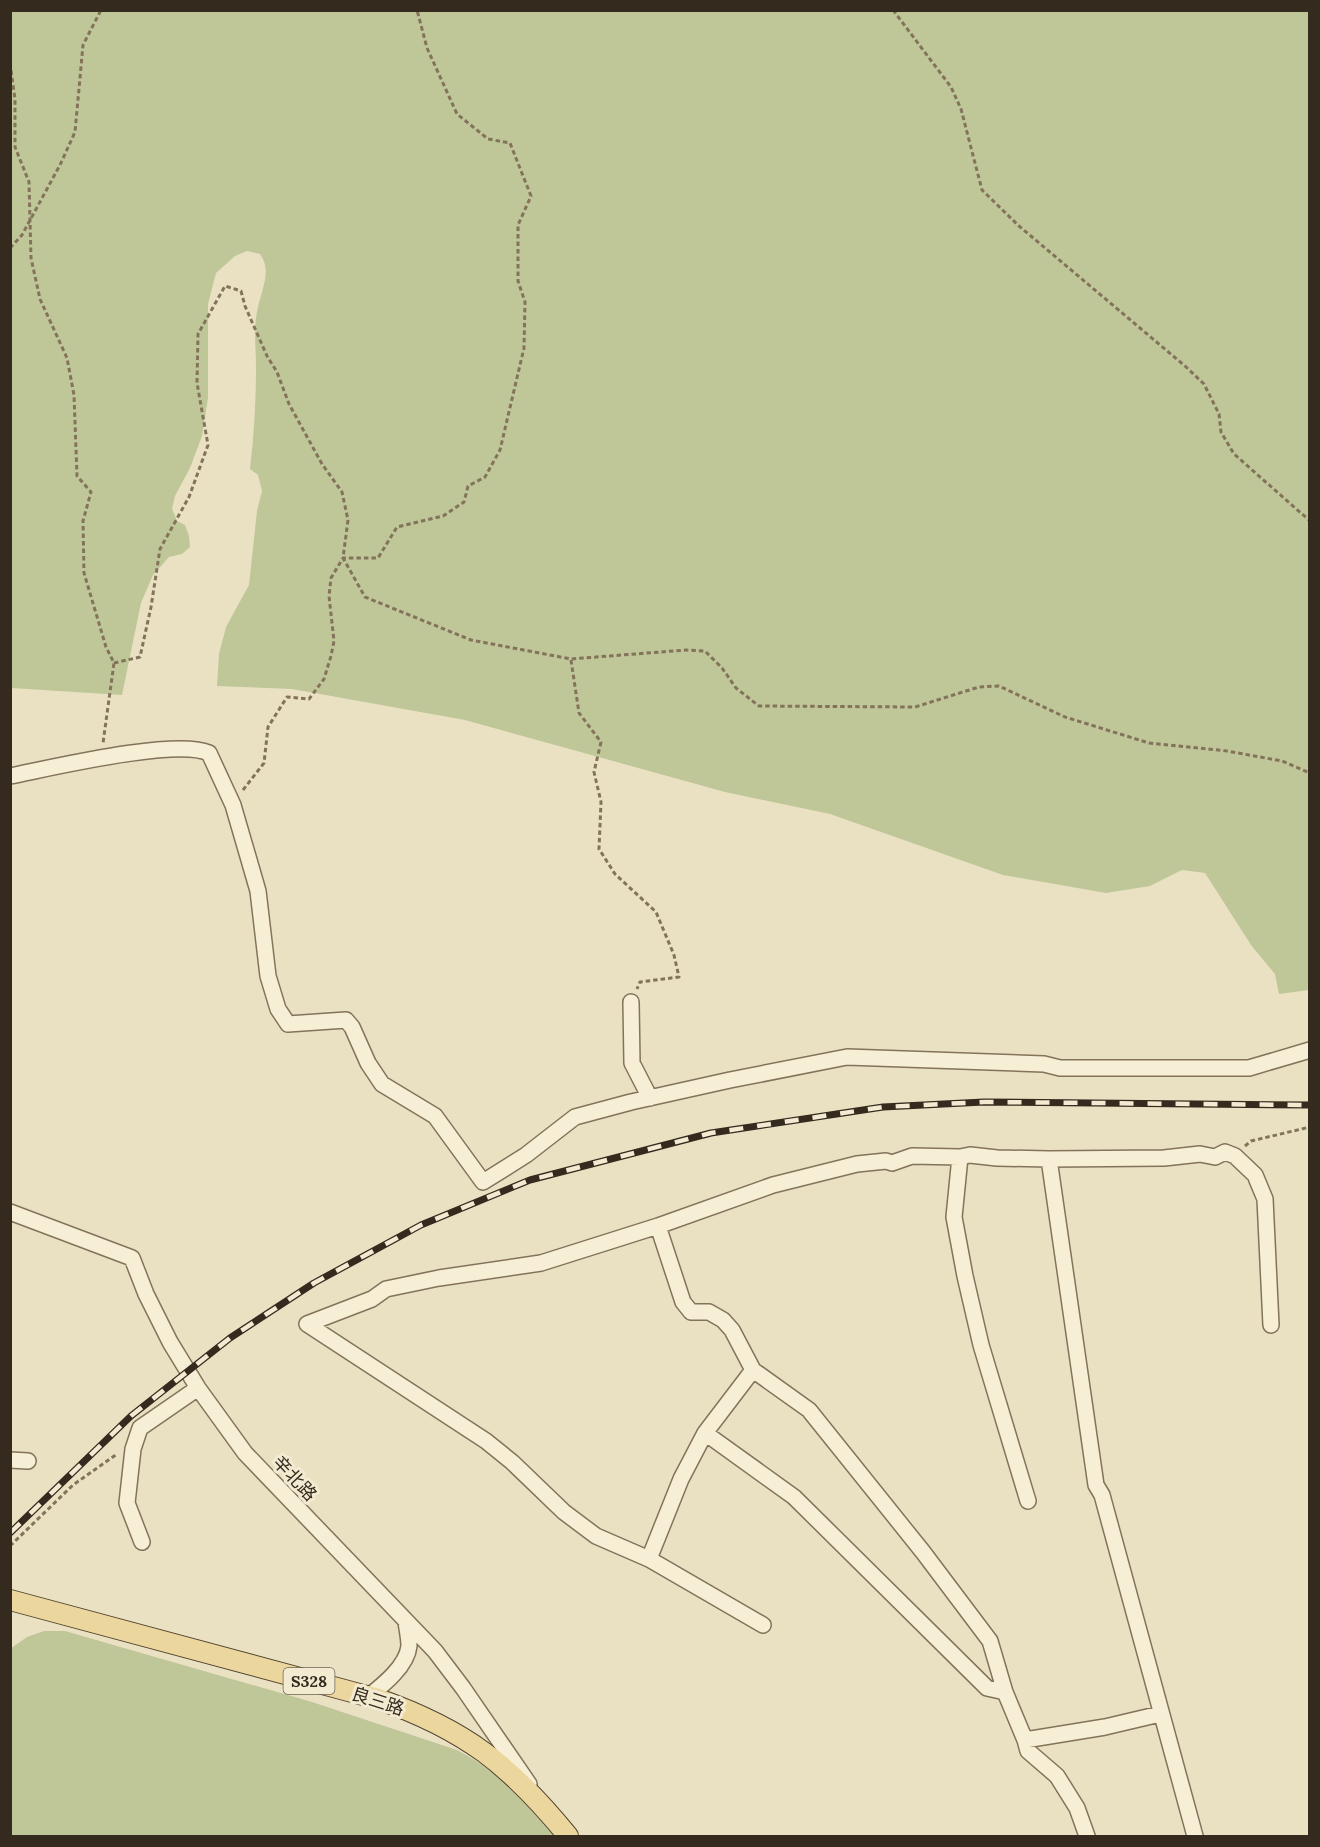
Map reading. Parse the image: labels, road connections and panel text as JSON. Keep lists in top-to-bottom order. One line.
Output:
{"streets":{"main road":["S328","良三路"],"street":["辛北路"]},"crossings":[["辛北路","良三路"]]}
